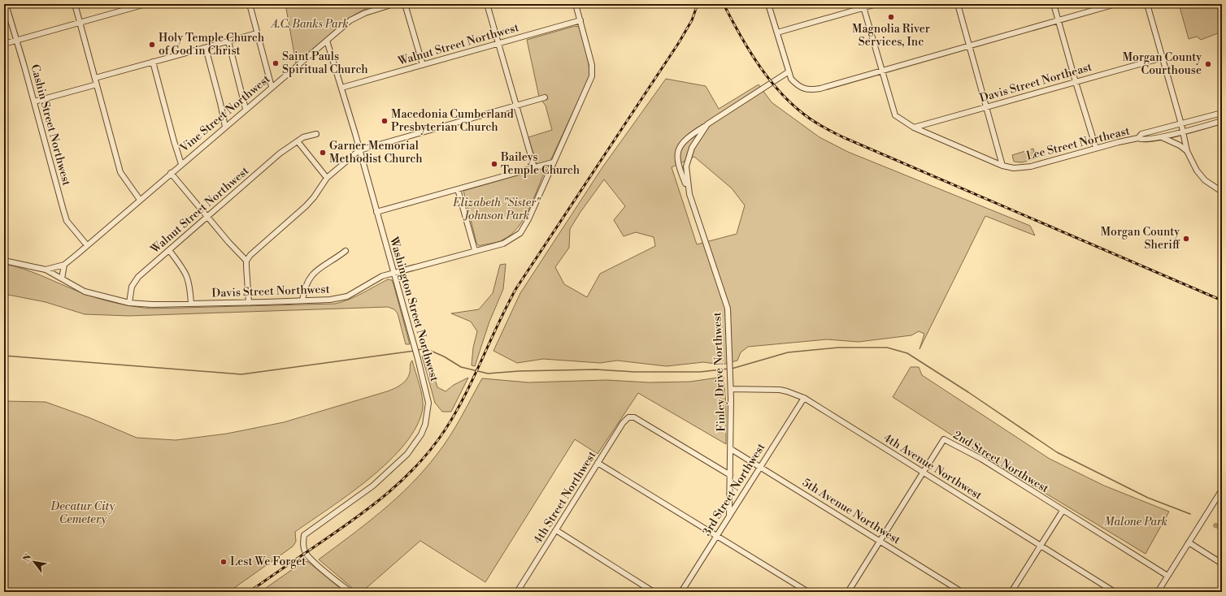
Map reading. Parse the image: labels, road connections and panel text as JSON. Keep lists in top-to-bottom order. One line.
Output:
{"streets":{"street":["Walnut Street Northwest","Davis Street Northeast","Vine Street Northwest","Cashin Street Northwest","Lee Street Northeast","Davis Street Northwest","Washington Street Northwest","Finley Drive Northwest","2nd Street Northwest","4th Avenue Northwest","3rd Street Northwest","4th Street Northwest","5th Avenue Northwest"]},"crossings":[["Walnut Street Northwest","Davis Street Northwest"],["Walnut Street Northwest","Washington Street Northwest"],["Davis Street Northeast","Lee Street Northeast"],["Vine Street Northwest","Washington Street Northwest"],["Davis Street Northwest","Washington Street Northwest"],["Finley Drive Northwest","4th Avenue Northwest"],["Finley Drive Northwest","3rd Street Northwest"],["Finley Drive Northwest","4th Street Northwest"],["Finley Drive Northwest","5th Avenue Northwest"],["2nd Street Northwest","4th Avenue Northwest"],["2nd Street Northwest","5th Avenue Northwest"],["4th Avenue Northwest","3rd Street Northwest"],["3rd Street Northwest","5th Avenue Northwest"]],"parks":["A.C. Banks Park","Elizabeth \"Sister\" Johnson Park","Decatur City Cemetery","Malone Park"],"places":["Magnolia River Services, Inc","Holy Temple Church of God in Christ","Saint Pauls Spiritual Church","Morgan County Courthouse","Macedonia Cumberland Presbyterian Church","Garner Memorial Methodist Church","Baileys Temple Church","Morgan County Sheriff","Lest We Forget"],"north":"top left"}
